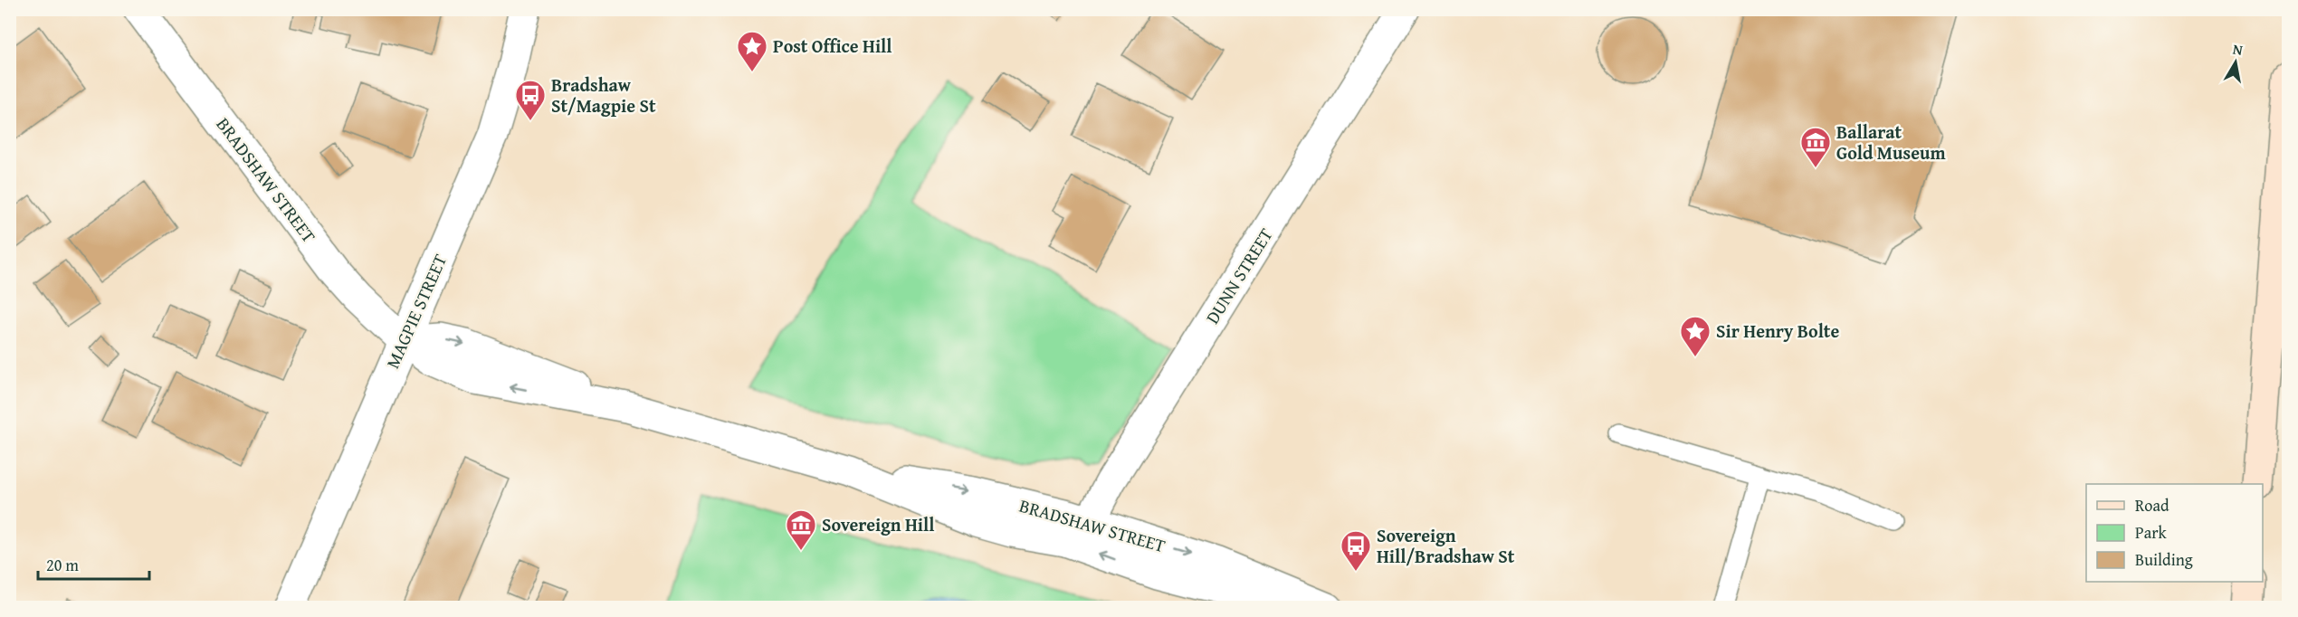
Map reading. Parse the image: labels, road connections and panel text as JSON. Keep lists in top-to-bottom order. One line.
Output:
{"streets":{"street":["BRADSHAW STREET","DUNN STREET","MAGPIE STREET"]},"crossings":[["BRADSHAW STREET","DUNN STREET"],["BRADSHAW STREET","MAGPIE STREET"]],"places":{"place":["Post Office Hill","Sir Henry Bolte"],"bus stop":["Bradshaw St/Magpie St","Sovereign Hill/Bradshaw St"],"museum":["Ballarat Gold Museum","Sovereign Hill"]},"legend":["Road","Park","Building"],"scale_bar":"20 m","north":"top"}
